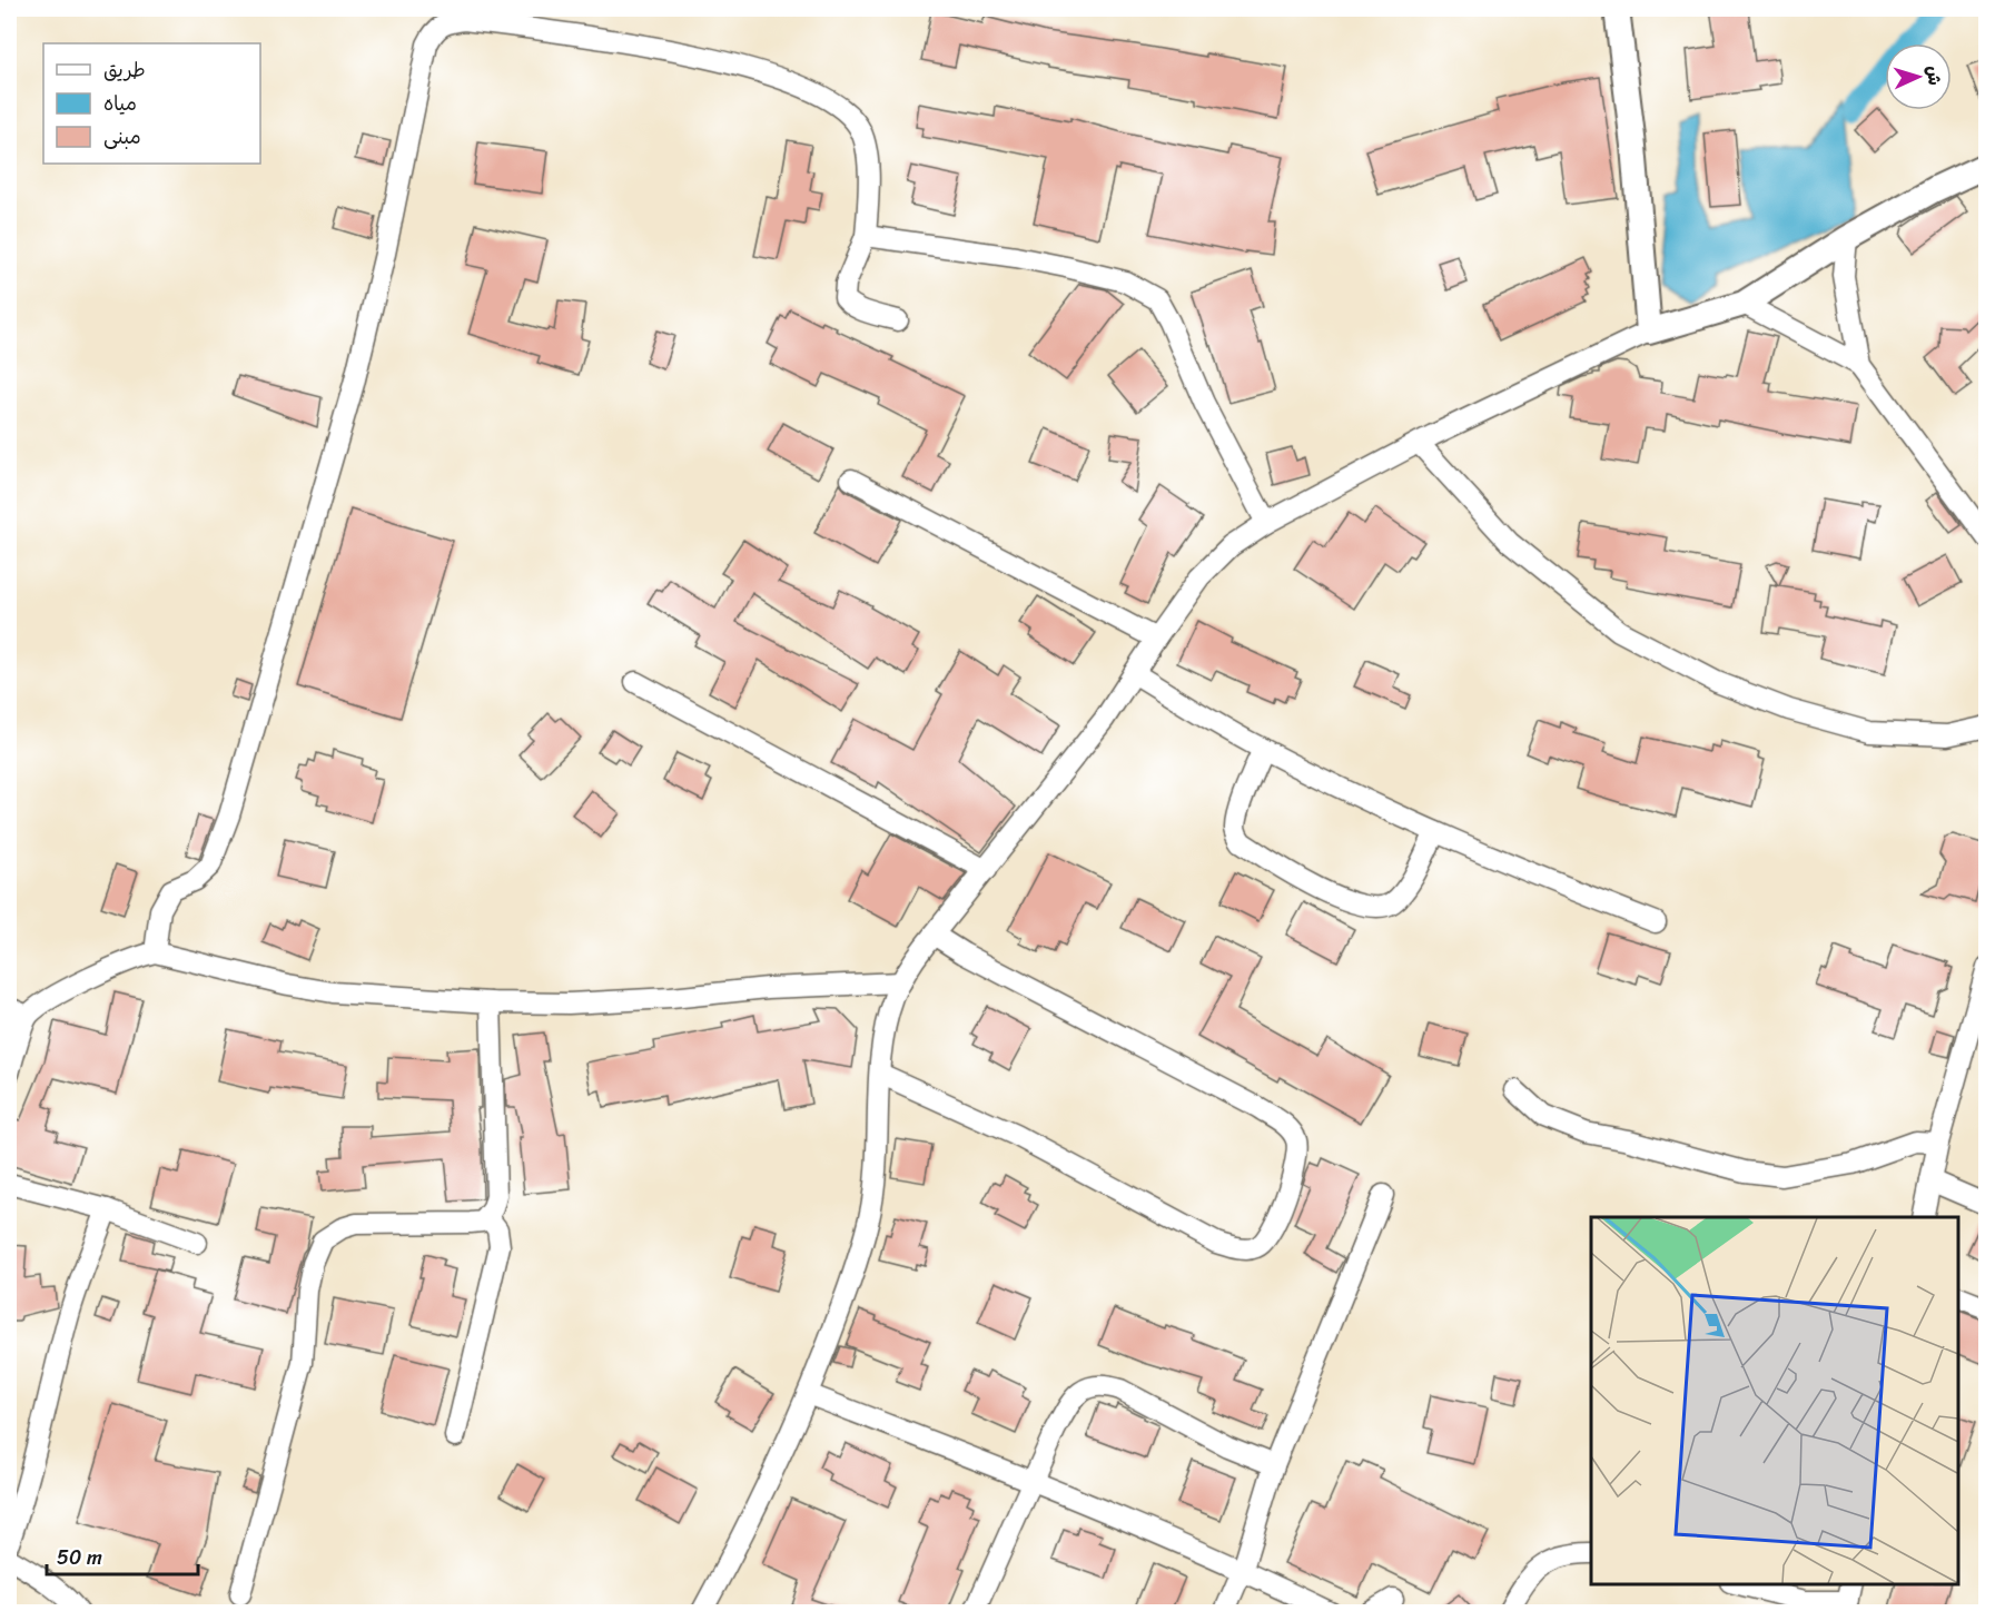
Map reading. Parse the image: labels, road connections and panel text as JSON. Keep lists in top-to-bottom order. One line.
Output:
{"legend":["طريق","مياه","مبنى"],"scale_bar":"50 m","north":"right"}
